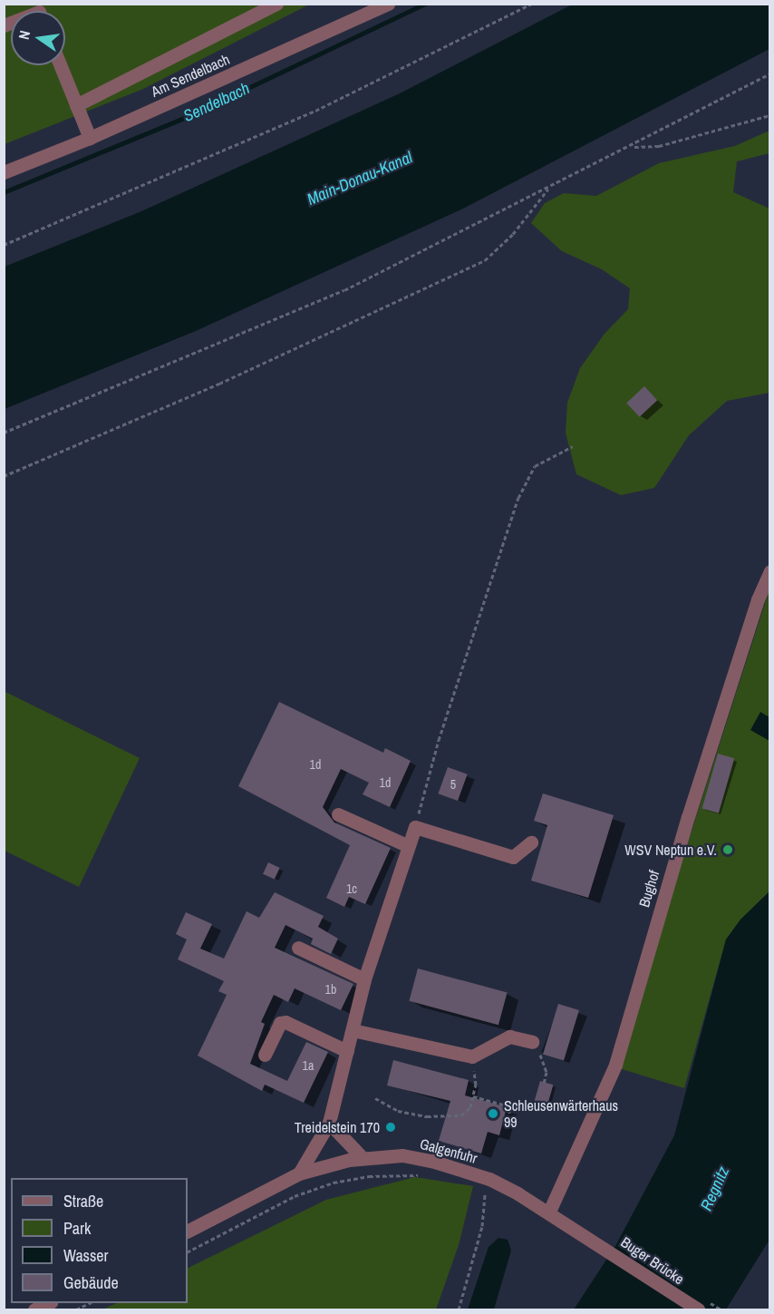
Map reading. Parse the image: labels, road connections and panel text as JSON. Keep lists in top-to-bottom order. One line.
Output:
{"streets":{"street":["Am Sendelbach","Bughof","Galgenfuhr","Buger Brücke"]},"crossings":[["Bughof","Galgenfuhr"],["Galgenfuhr","Buger Brücke"]],"water":["Sendelbach","Main-Donau-Kanal","Regnitz"],"places":["WSV Neptun e.V.","Schleusenwärterhaus 99","Treidelstein 170"],"house_numbers":["1d","1d","5","1c","1b","1a"],"legend":["Straße","Park","Wasser","Gebäude"],"north":"left"}
